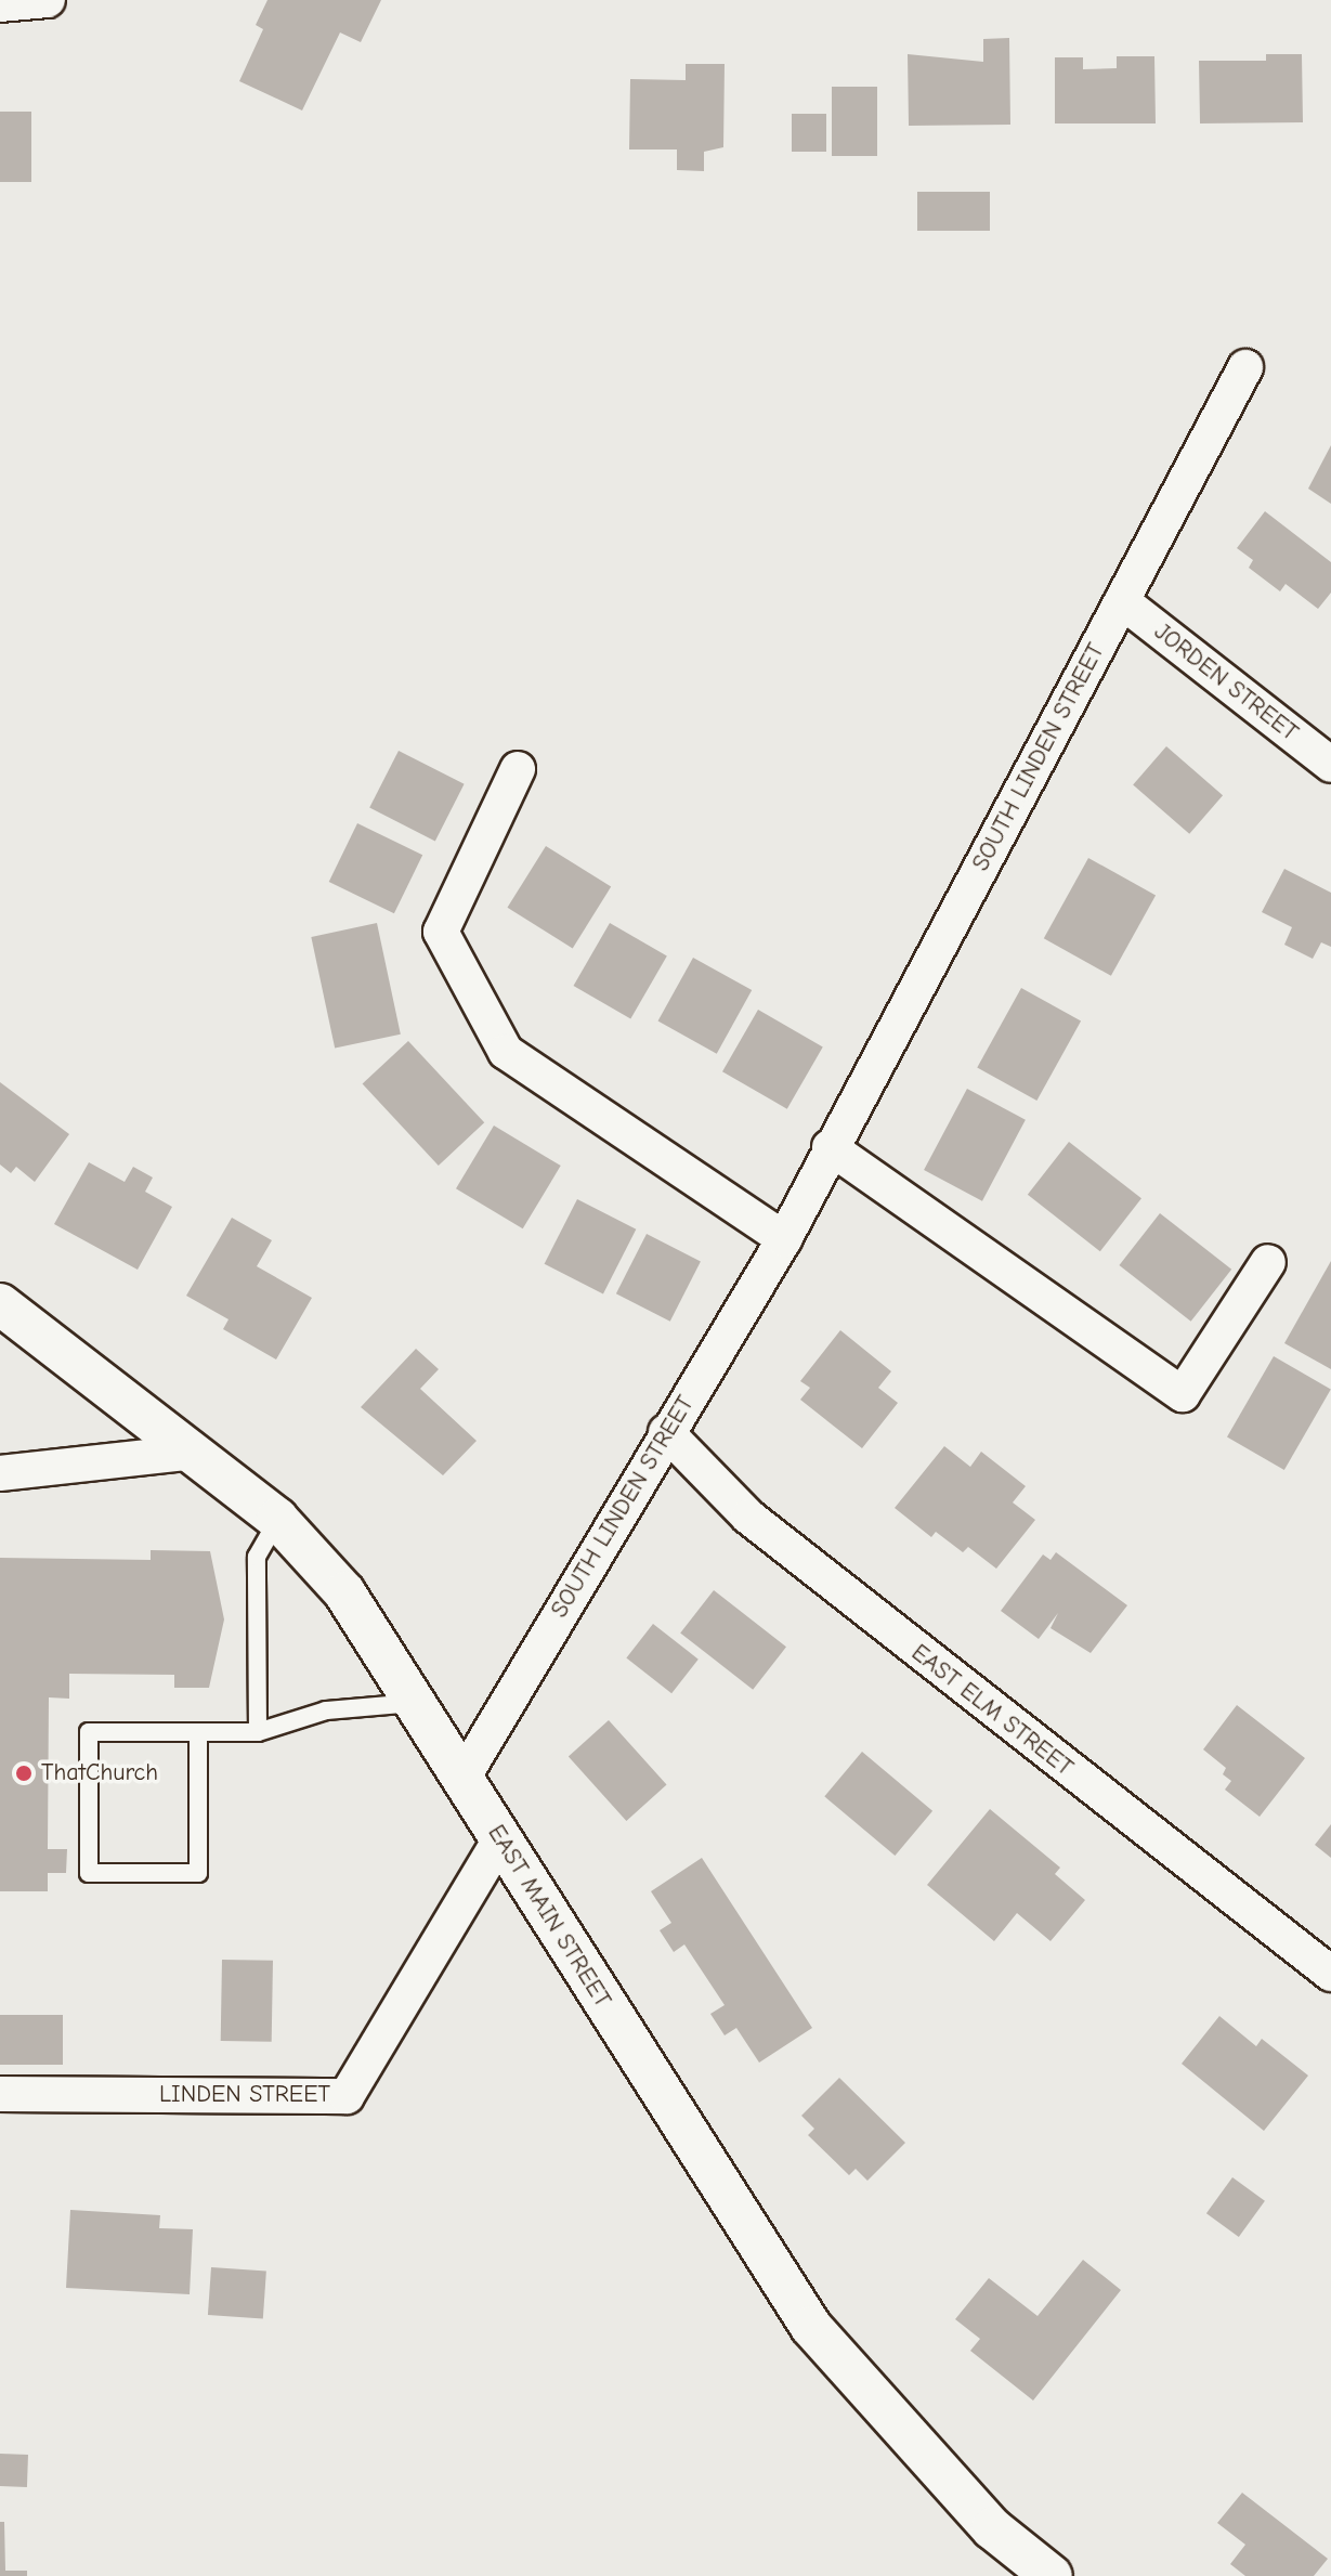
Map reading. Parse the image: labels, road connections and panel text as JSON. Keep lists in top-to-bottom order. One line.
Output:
{"streets":{"street":["JORDEN STREET","SOUTH LINDEN STREET","EAST ELM STREET","EAST MAIN STREET","LINDEN STREET"]},"crossings":[["JORDEN STREET","SOUTH LINDEN STREET"],["SOUTH LINDEN STREET","EAST ELM STREET"],["SOUTH LINDEN STREET","EAST MAIN STREET"],["EAST MAIN STREET","LINDEN STREET"]],"places":["ThatChurch"]}
